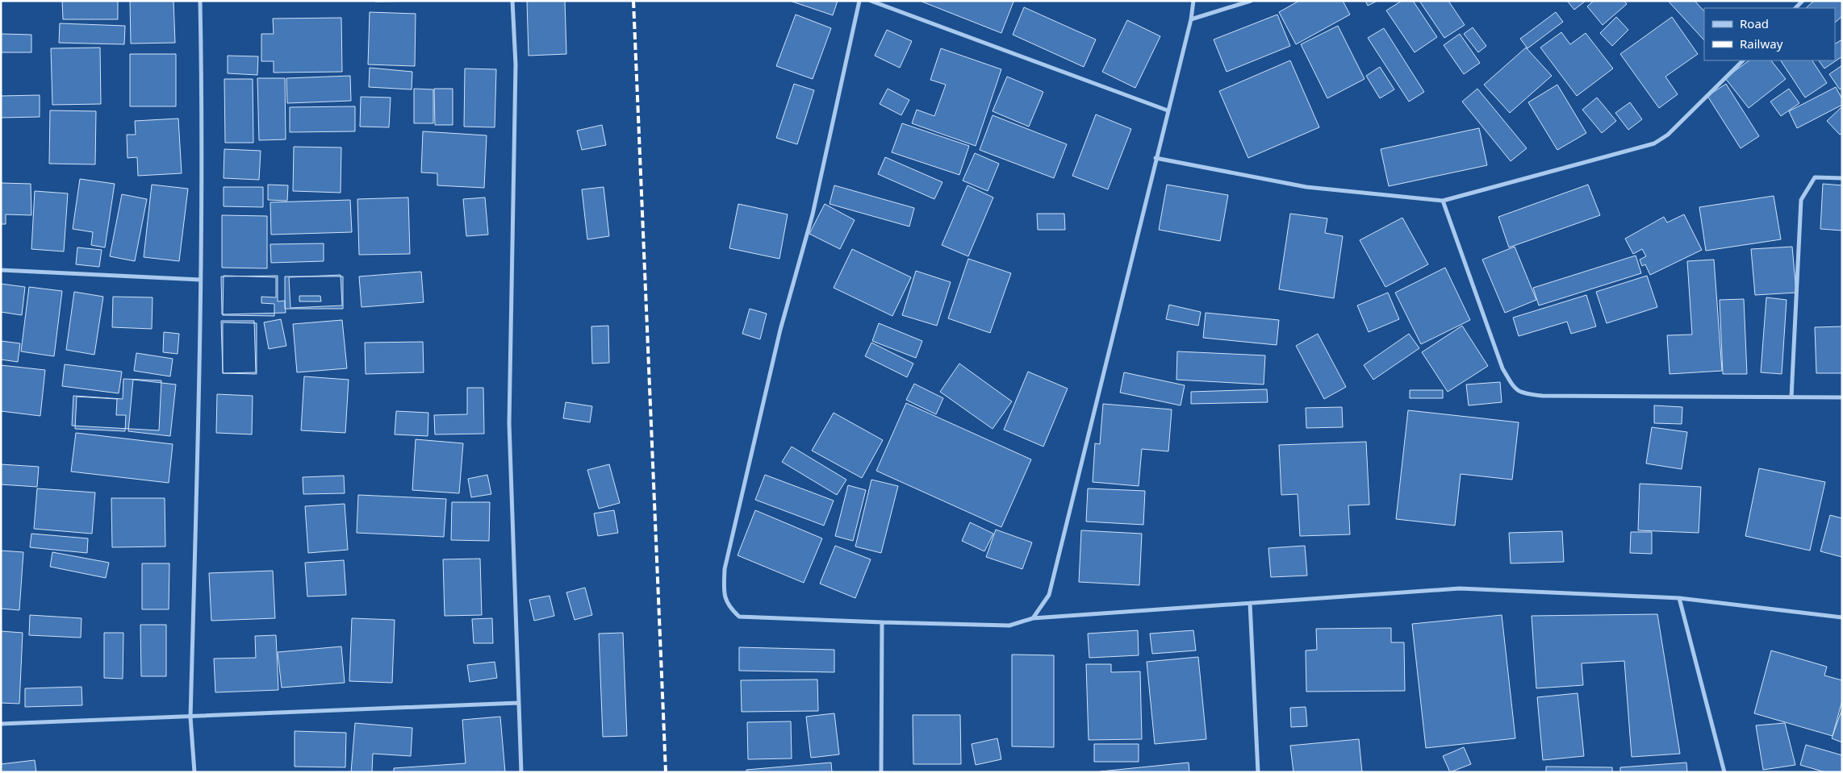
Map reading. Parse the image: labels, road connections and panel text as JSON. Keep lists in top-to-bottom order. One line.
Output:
{"legend":["Road","Railway"]}
